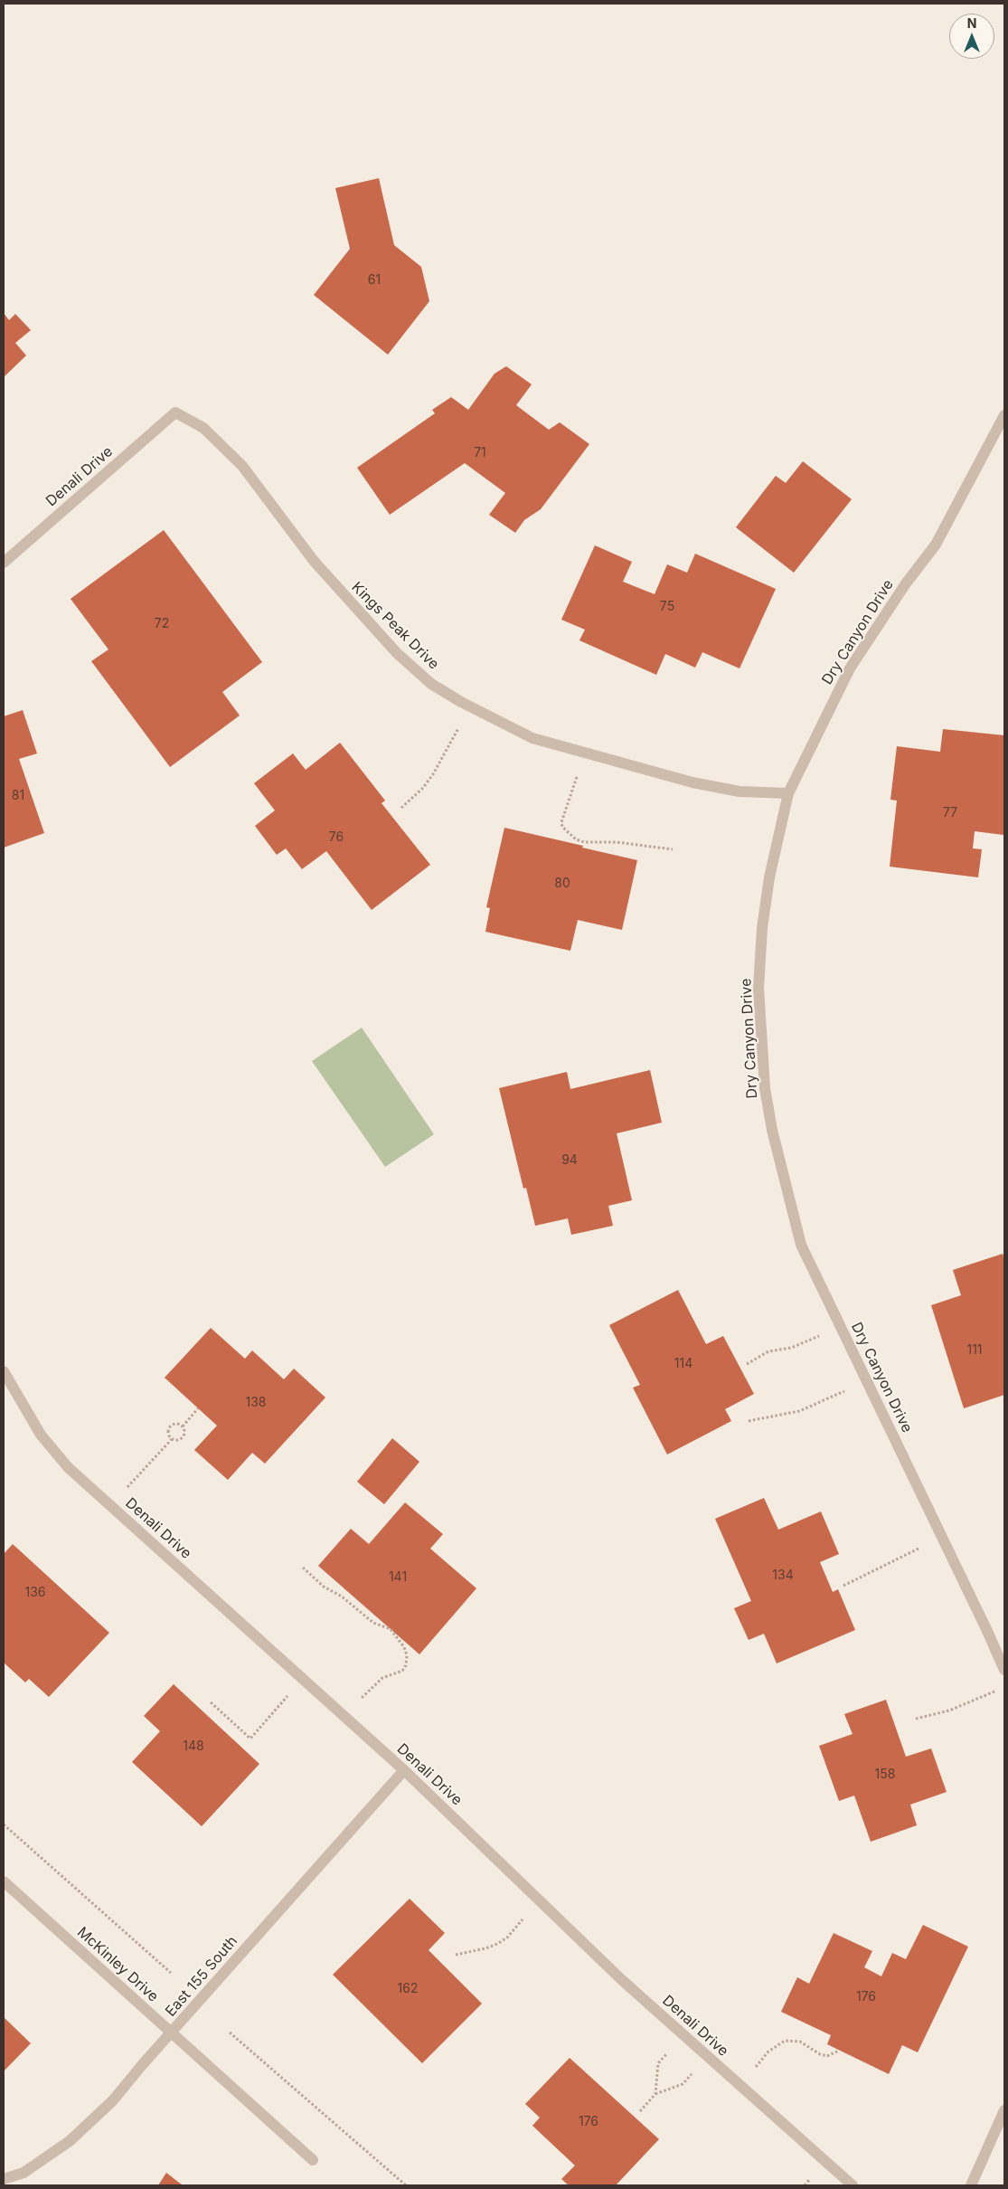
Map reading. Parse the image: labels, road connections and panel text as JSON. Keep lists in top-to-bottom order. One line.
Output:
{"streets":{"street":["Denali Drive","Kings Peak Drive","Dry Canyon Drive","McKinley Drive","East 155 South"]},"crossings":[["Denali Drive","Kings Peak Drive"],["Denali Drive","East 155 South"],["Kings Peak Drive","Dry Canyon Drive"],["McKinley Drive","East 155 South"]],"house_numbers":["61","71","75","72","81","77","76","80","94","111","114","138","134","141","136","148","158","162","176","176"],"north":"top"}
